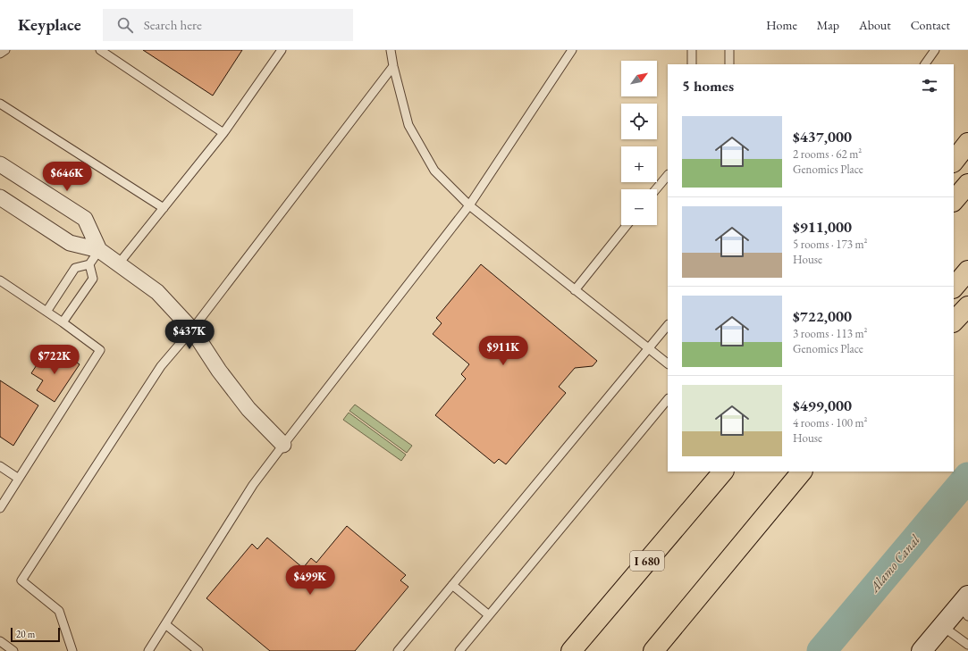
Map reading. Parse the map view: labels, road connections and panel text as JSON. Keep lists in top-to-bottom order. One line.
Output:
{"streets":{"highway":["I 680"]},"water":["Alamo Canal"],"scale_bar":"20 m","north":"top right","page":{"header":"Keyplace","search":"Search here","nav":["Home","Map","About","Contact"],"map_buttons":["+","−"],"heading":"5 homes","list":[{"name":"$437,000","note":"2 rooms · 62 m² · Genomics Place"},{"name":"$911,000","note":"5 rooms · 173 m² · House"},{"name":"$722,000","note":"3 rooms · 113 m² · Genomics Place"},{"name":"$499,000","note":"4 rooms · 100 m² · House"}],"price":["$646K","$437K","$911K","$722K","$499K"],"scale":"20 m"}}
